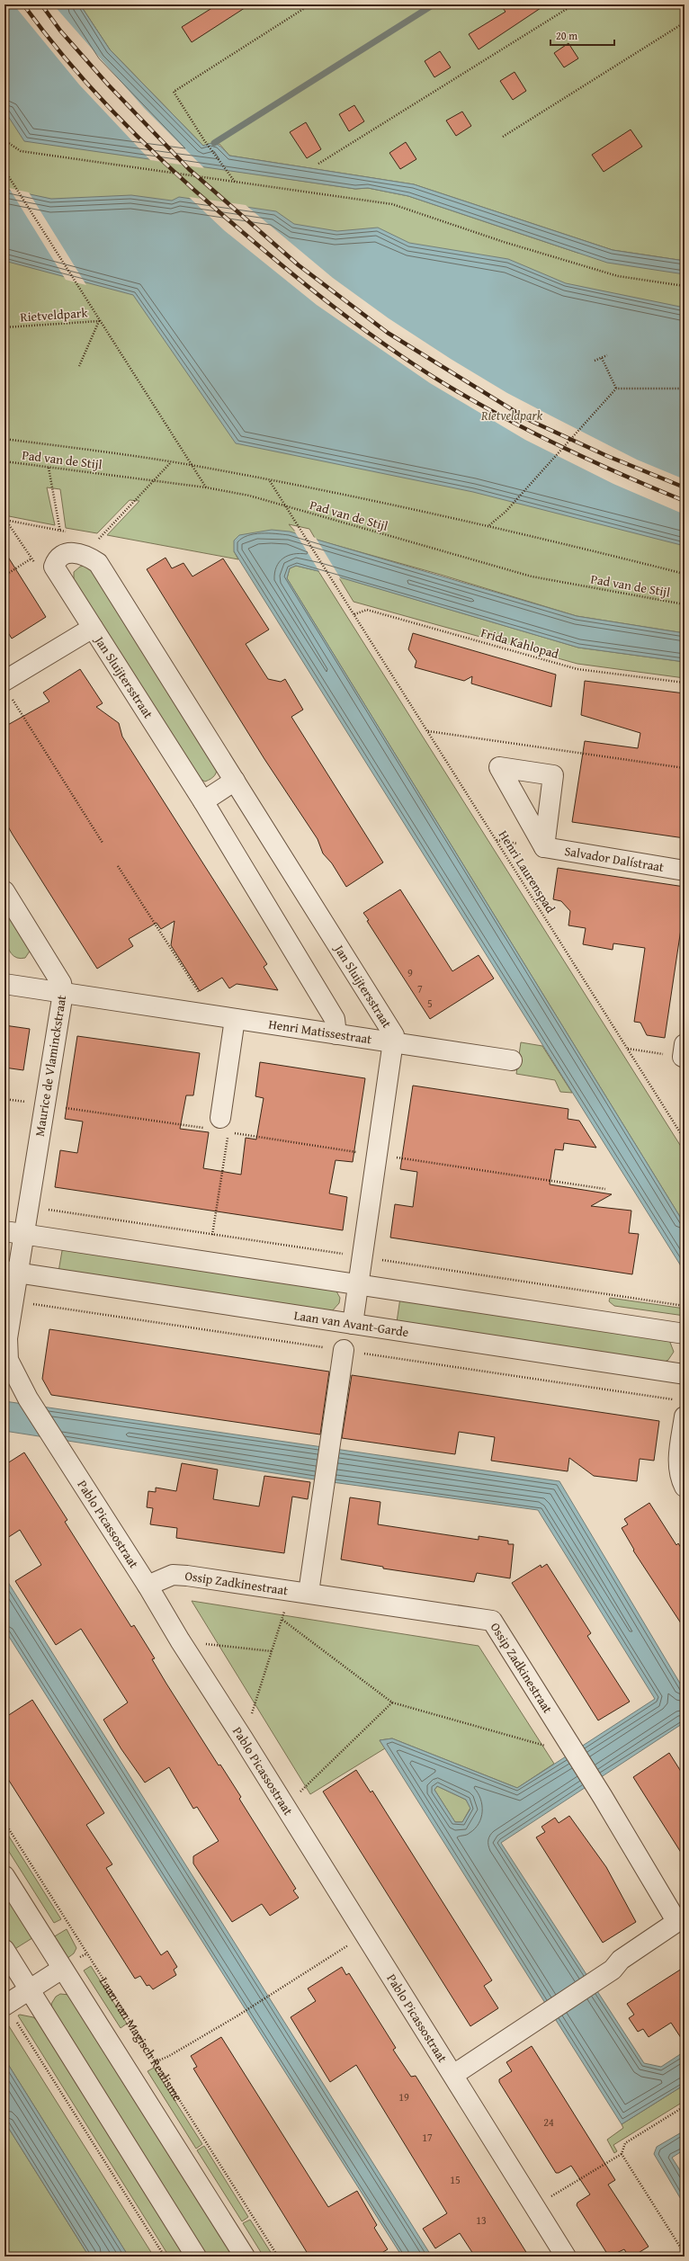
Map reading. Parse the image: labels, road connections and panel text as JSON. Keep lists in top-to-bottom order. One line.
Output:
{"streets":{"street":["Jan Sluijtersstraat","Salvador Dalístraat","Henri Matissestraat","Maurice de Vlaminckstraat","Laan van Avant-Garde","Pablo Picassostraat","Ossip Zadkinestraat"],"path":["Rietveldpark","Pad van de Stijl","Frida Kahlopad","Henri Laurenspad","Laan van Magisch Realisme"]},"crossings":[["Pad van de Stijl","Henri Laurenspad"],["Frida Kahlopad","Henri Laurenspad"],["Jan Sluijtersstraat","Henri Matissestraat"],["Jan Sluijtersstraat","Laan van Avant-Garde"],["Henri Matissestraat","Maurice de Vlaminckstraat"],["Laan van Avant-Garde","Pablo Picassostraat"],["Pablo Picassostraat","Ossip Zadkinestraat"]],"parks":["Rietveldpark"],"house_numbers":["9","7","5","19","24","17","15","13"],"scale_bar":"20 m"}
